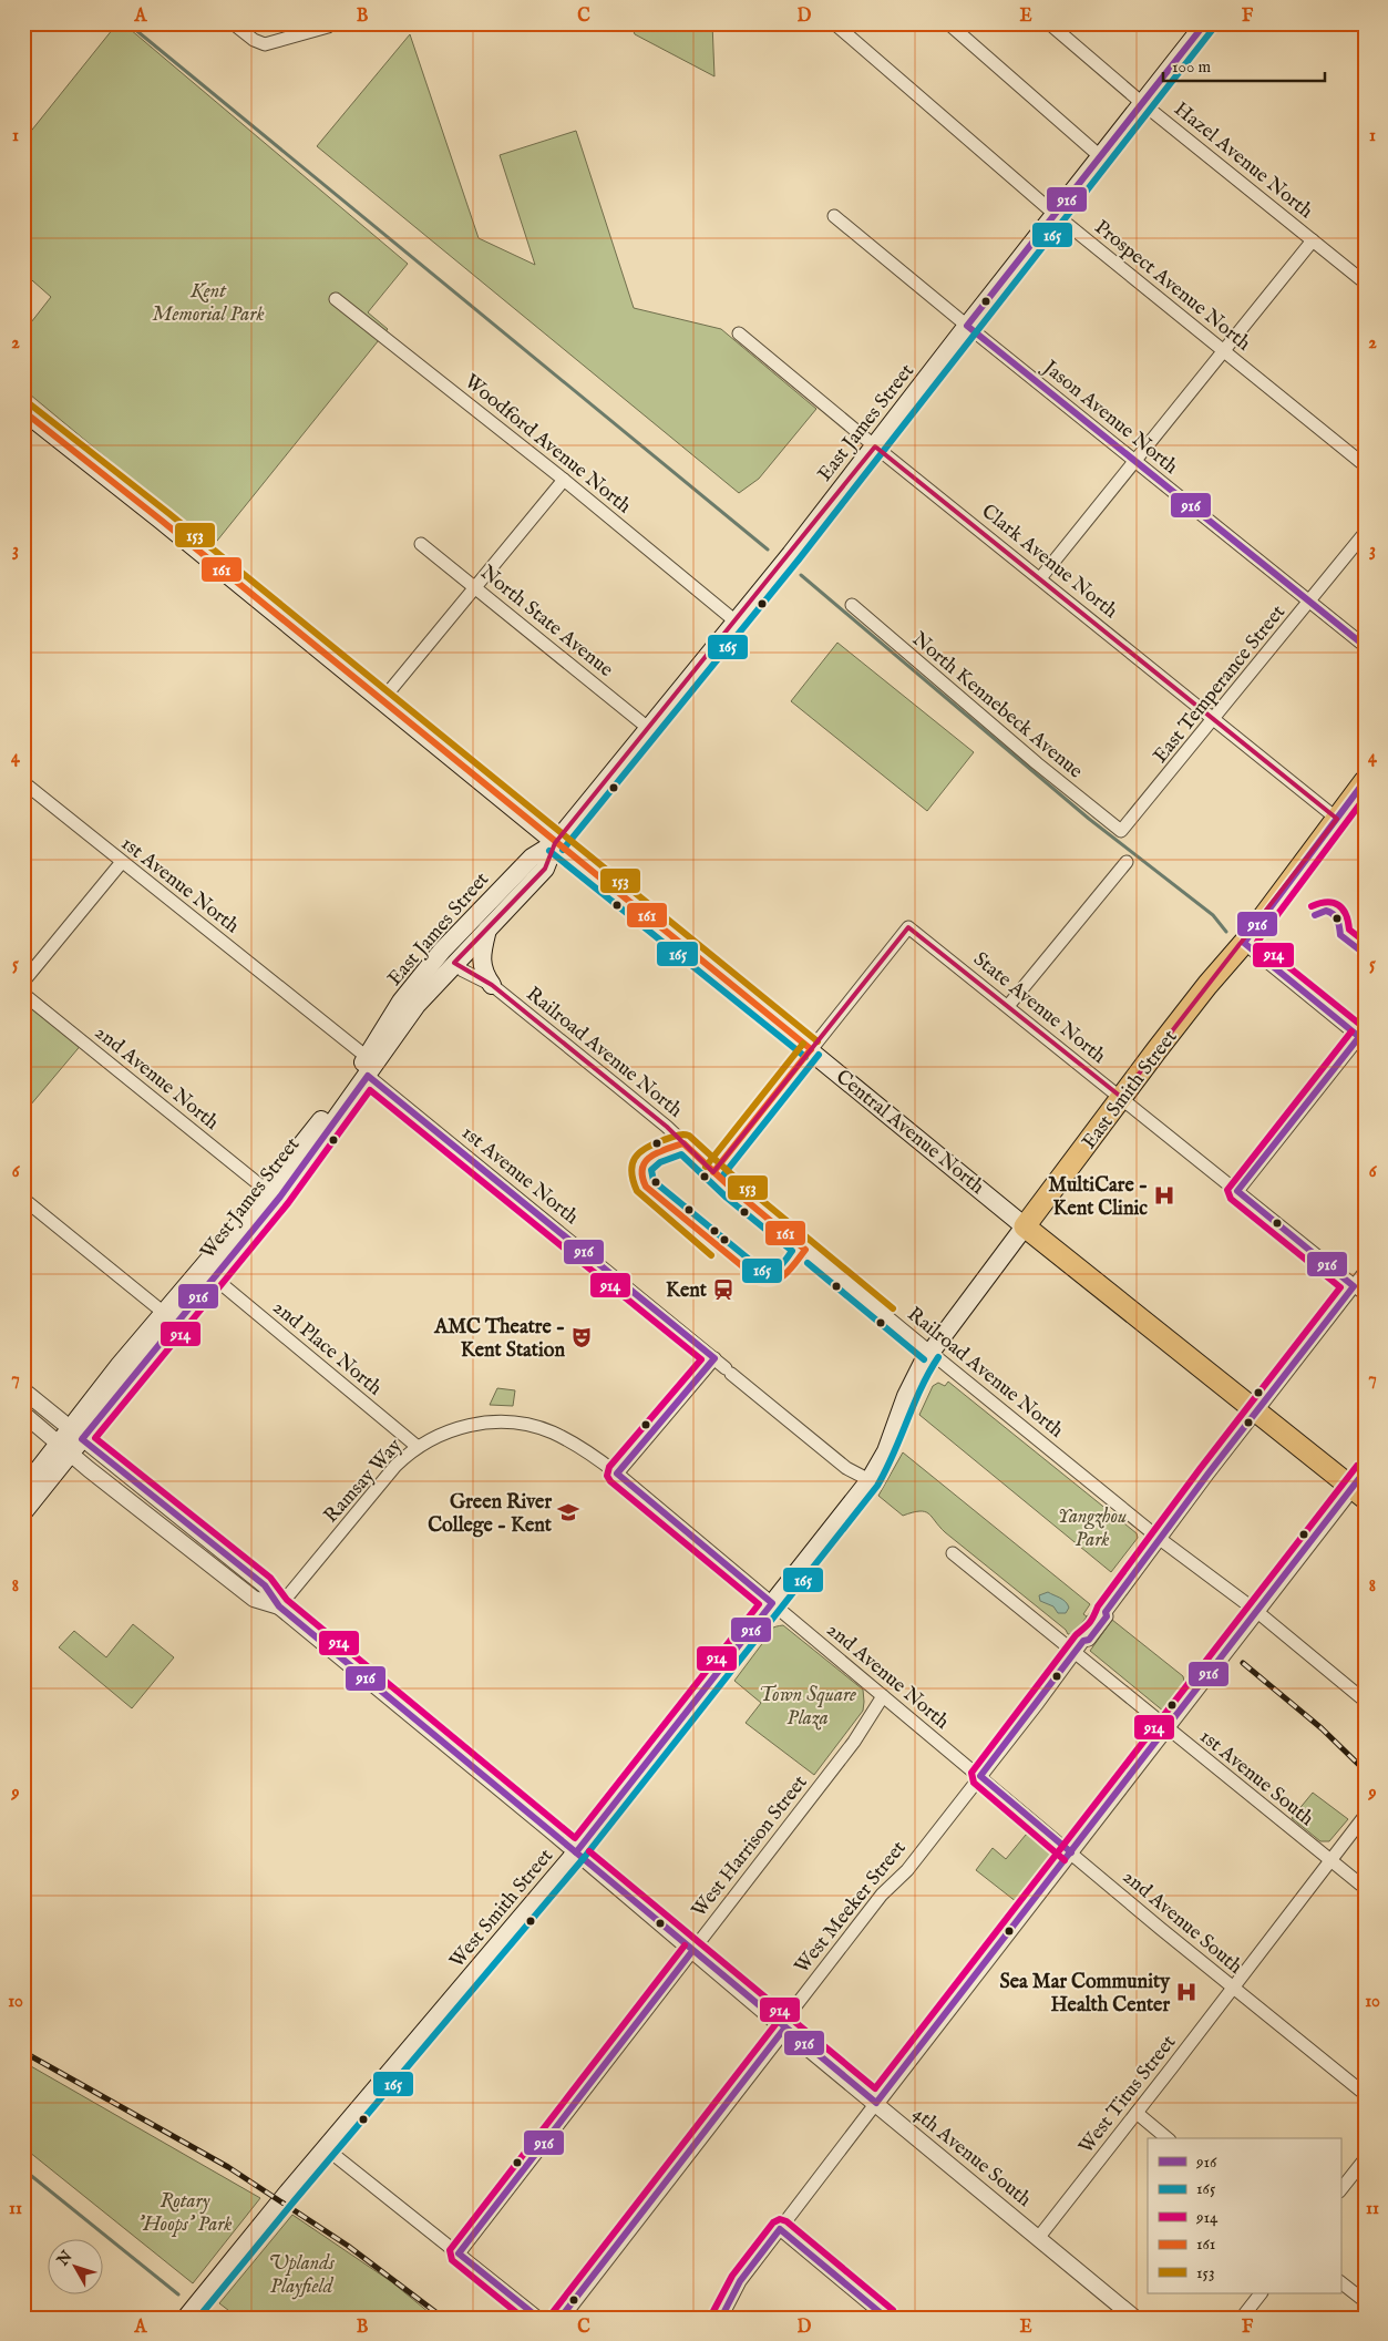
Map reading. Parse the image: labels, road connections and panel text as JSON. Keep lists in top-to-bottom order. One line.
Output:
{"streets":{"main road":["East James Street","East Smith Street","Central Avenue North","West James Street","West Smith Street"],"street":["Hazel Avenue North","Prospect Avenue North","Jason Avenue North","Woodford Avenue North","Clark Avenue North","North State Avenue","East Temperance Street","North Kennebeck Avenue","1st Avenue North","State Avenue North","Railroad Avenue North","2nd Avenue North","2nd Place North","Ramsay Way","1st Avenue South","West Harrison Street","West Meeker Street","2nd Avenue South","West Titus Street","4th Avenue South"]},"crossings":[["Hazel Avenue North","East James Street"],["Prospect Avenue North","East James Street"],["Jason Avenue North","East James Street"],["Jason Avenue North","East Temperance Street"],["East James Street","Woodford Avenue North"],["East James Street","Clark Avenue North"],["East James Street","North State Avenue"],["East James Street","1st Avenue North"],["East James Street","Railroad Avenue North"],["East James Street","Central Avenue North"],["East James Street","West James Street"],["Clark Avenue North","East Temperance Street"],["Clark Avenue North","East Smith Street"],["East Temperance Street","North Kennebeck Avenue"],["1st Avenue North","West James Street"],["1st Avenue North","West Smith Street"],["State Avenue North","East Smith Street"],["State Avenue North","Central Avenue North"],["Railroad Avenue North","East Smith Street"],["Railroad Avenue North","West Meeker Street"],["2nd Avenue North","West James Street"],["2nd Avenue North","Ramsay Way"],["2nd Avenue North","West Harrison Street"],["2nd Avenue North","West Meeker Street"],["2nd Avenue North","West Smith Street"],["2nd Avenue North","2nd Avenue South"],["East Smith Street","Central Avenue North"],["East Smith Street","West Smith Street"],["West James Street","2nd Place North"],["2nd Place North","Ramsay Way"],["Ramsay Way","West Smith Street"],["Ramsay Way","4th Avenue South"],["1st Avenue South","West Meeker Street"],["1st Avenue South","West Titus Street"],["West Harrison Street","4th Avenue South"],["West Meeker Street","2nd Avenue South"],["West Meeker Street","4th Avenue South"],["West Smith Street","4th Avenue South"],["2nd Avenue South","West Titus Street"],["West Titus Street","4th Avenue South"]],"parks":["Kent Memorial Park","Yangzhou Park","Town Square Plaza","Rotary 'Hoops' Park","Uplands Playfield"],"places":{"hospital":["MultiCare - Kent Clinic","Sea Mar Community Health Center"],"station":["Kent"],"theatre":["AMC Theatre - Kent Station"],"school or university":["Green River College - Kent"]},"lines":["transit line 916","transit line 165","transit line 153","transit line 161","transit line 914"],"legend":["916","165","914","161","153"],"scale_bar":"100 m","north":"top left","grid":{"columns":["A","B","C","D","E","F"],"rows":["1","2","3","4","5","6","7","8","9","10","11"]}}
